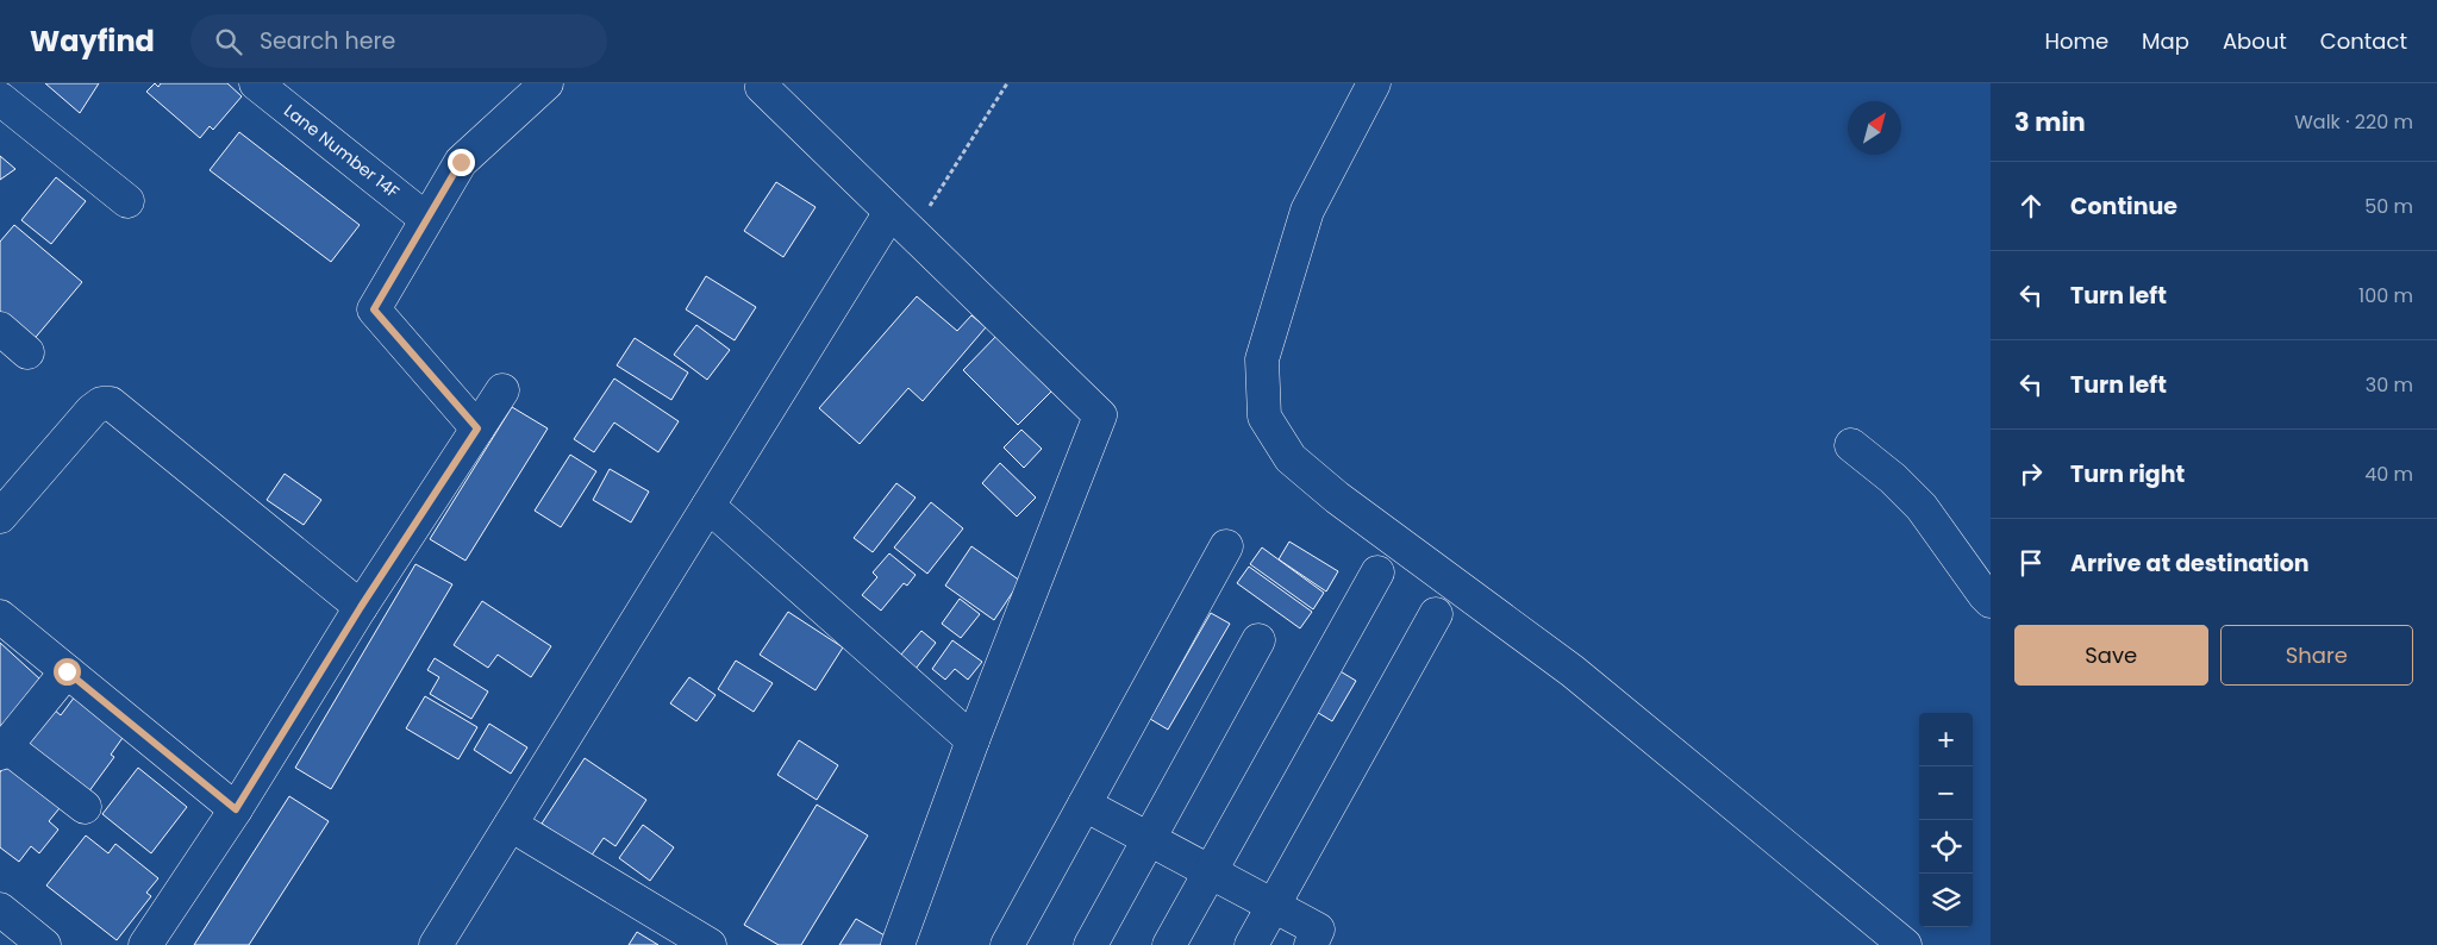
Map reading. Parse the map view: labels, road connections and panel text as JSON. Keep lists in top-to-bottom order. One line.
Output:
{"streets":{"street":["Lane Number 14F"]},"north":"top right","page":{"header":"Wayfind","search":"Search here","nav":["Home","Map","About","Contact"],"heading":["3 min","Walk · 220 m"],"list":[["Continue","50 m"],["Turn left","100 m"],["Turn left","30 m"],["Turn right","40 m"],"Arrive at destination"],"buttons":["Save","Share"],"map_buttons":["+","−"]}}
